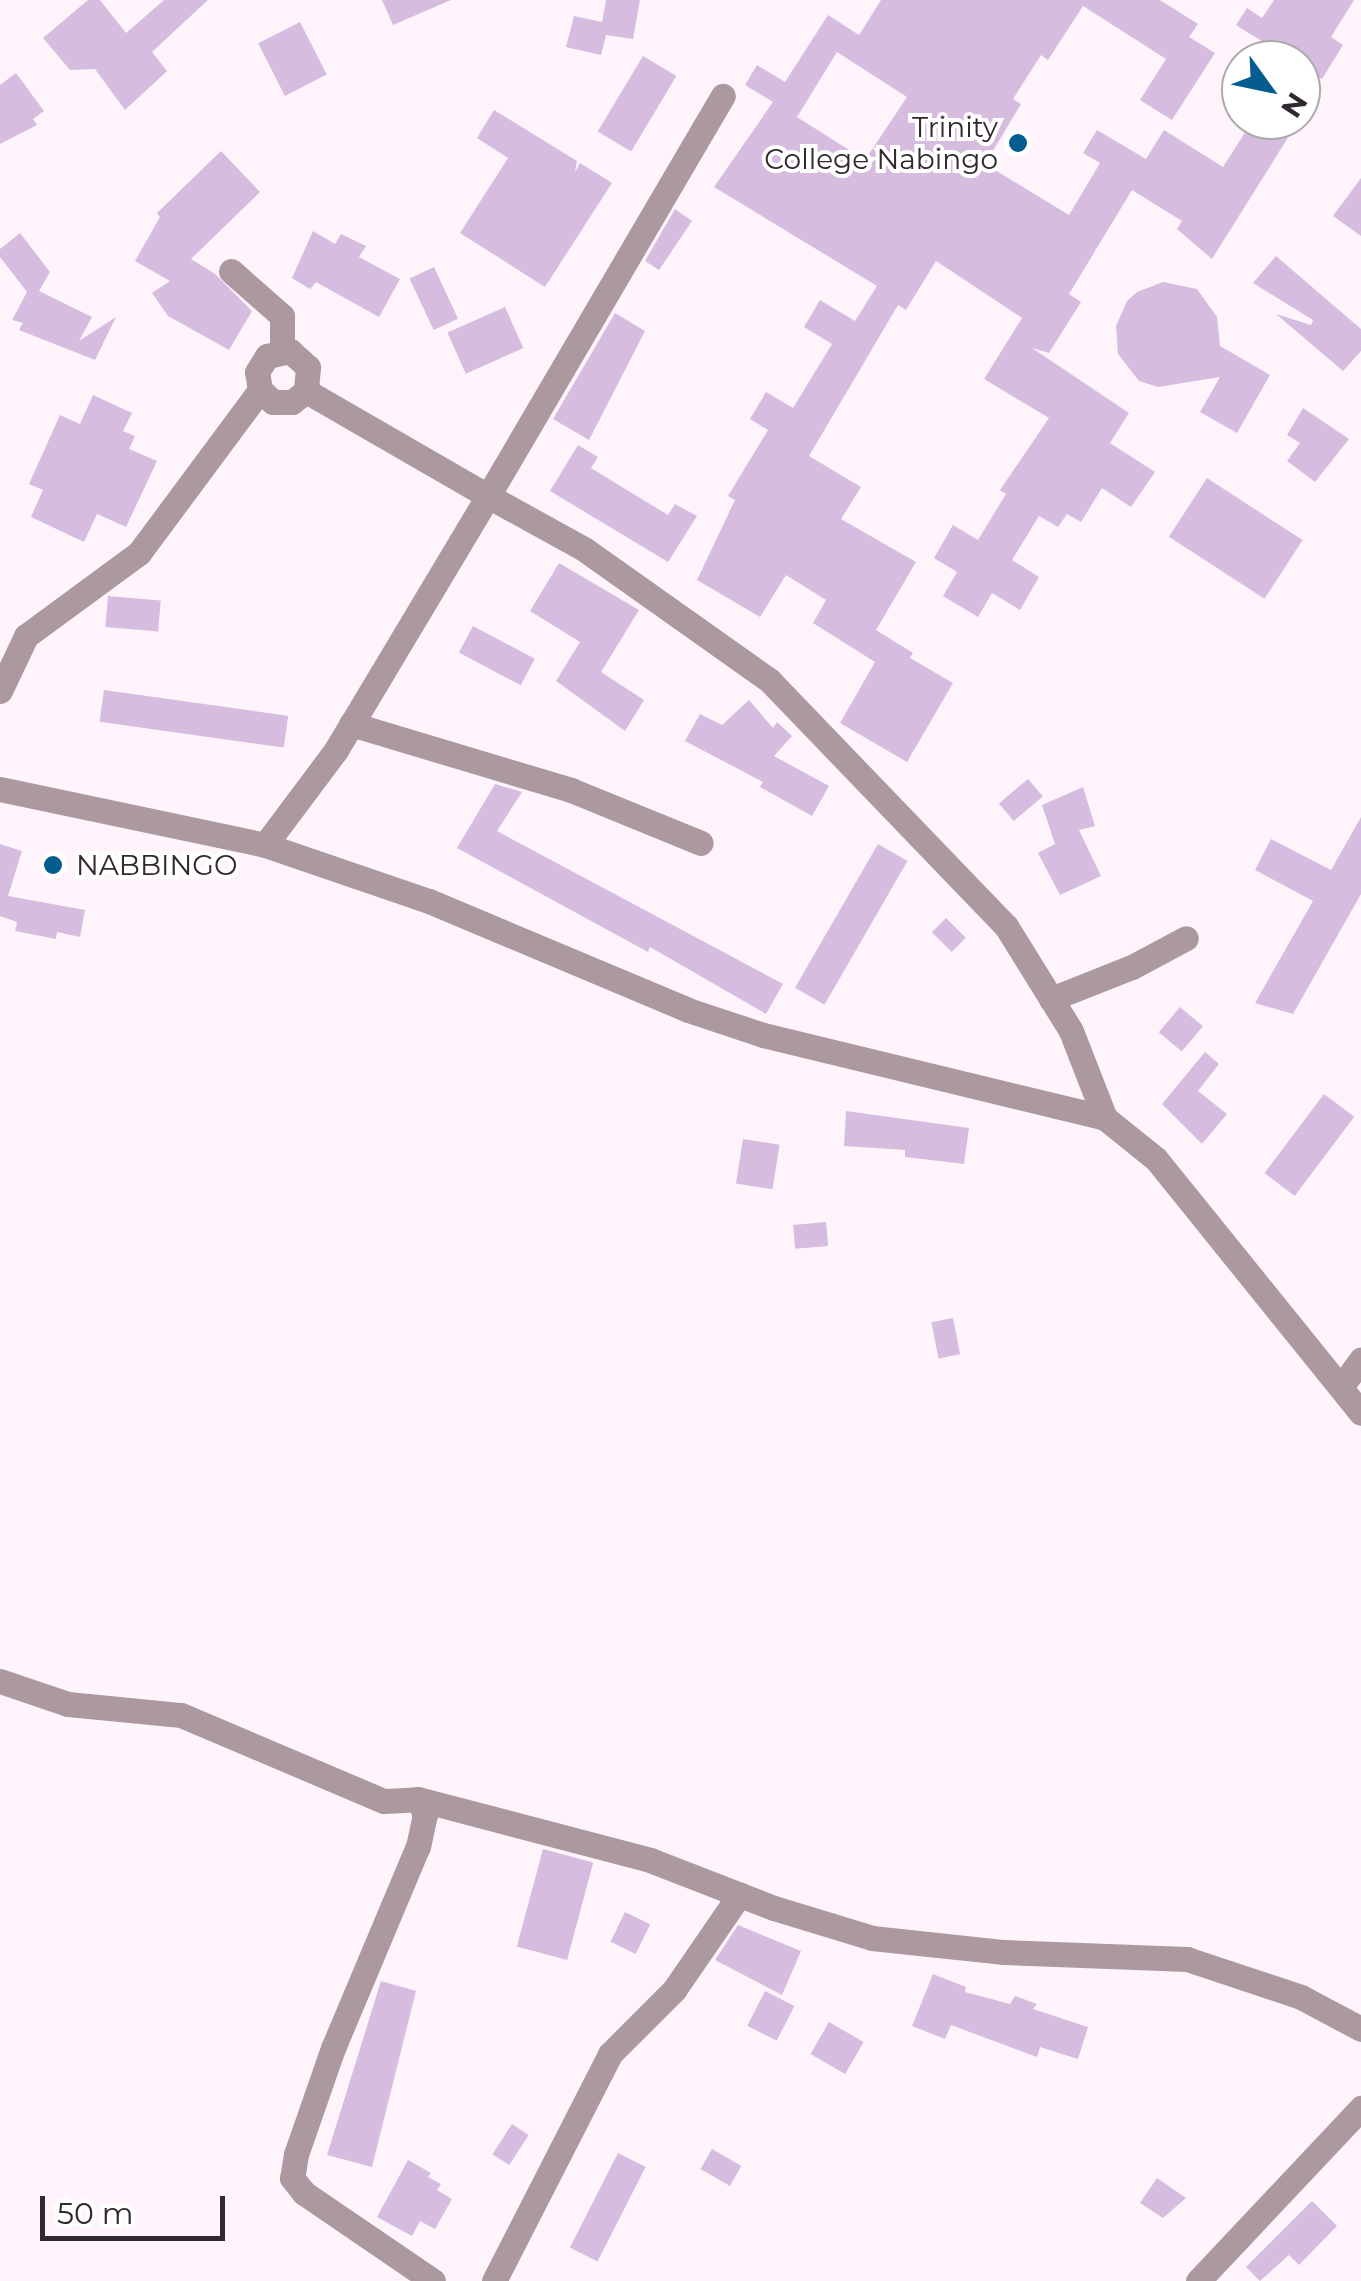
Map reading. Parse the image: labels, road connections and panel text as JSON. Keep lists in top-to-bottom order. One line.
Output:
{"places":["Trinity College Nabingo","NABBINGO"],"scale_bar":"50 m","north":"bottom right"}
